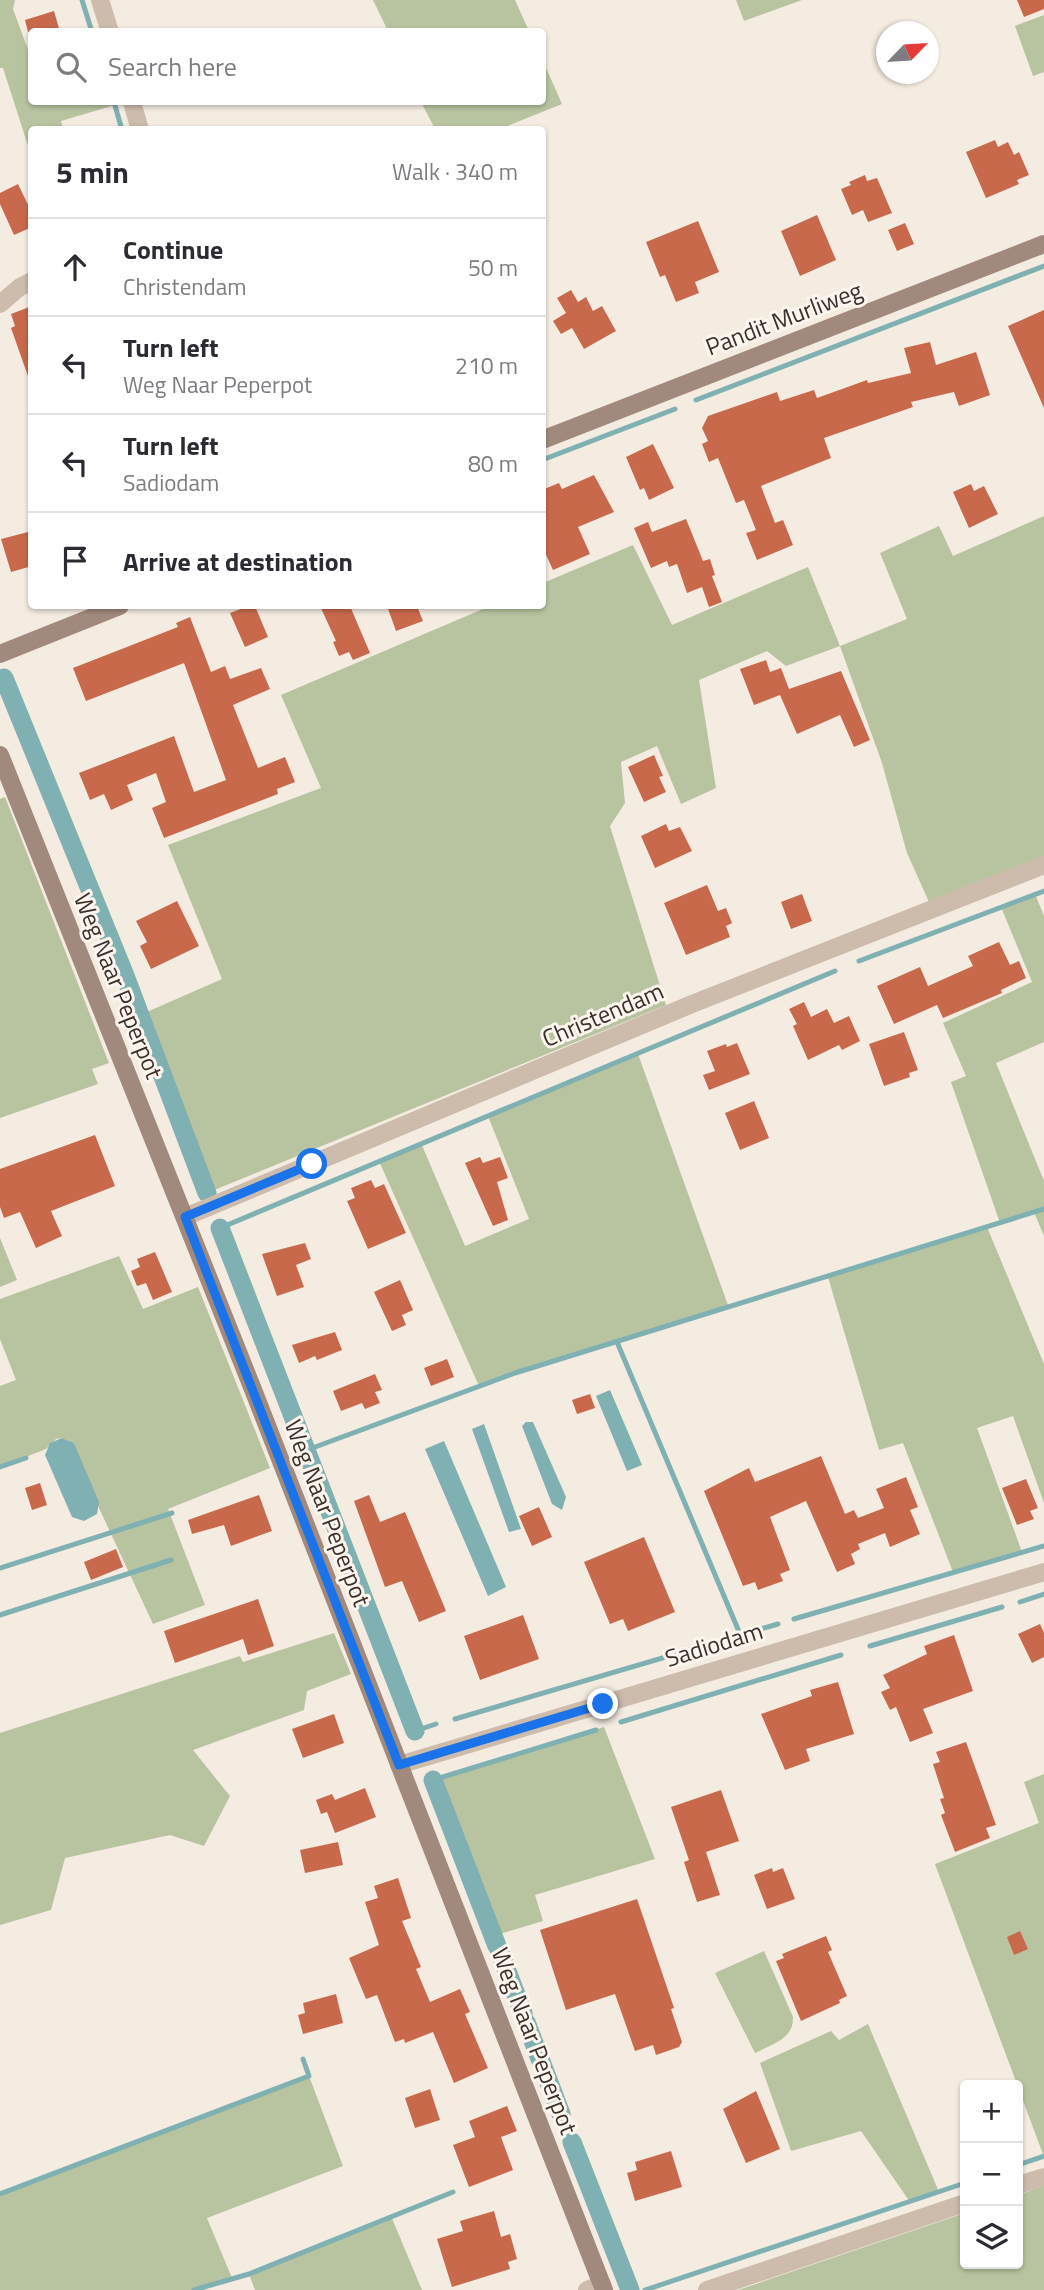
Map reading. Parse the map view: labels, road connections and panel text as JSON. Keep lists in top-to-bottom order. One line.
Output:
{"streets":{"street":["Pandit Murliweg","Weg Naar Peperpot","Christendam","Sadiodam"]},"crossings":[["Weg Naar Peperpot","Christendam"],["Weg Naar Peperpot","Sadiodam"]],"north":"top right","page":{"search":"Search here","heading":["5 min","Walk · 340 m"],"list":[["Continue","Christendam","50 m"],["Turn left","Weg Naar Peperpot","210 m"],["Turn left","Sadiodam","80 m"],"Arrive at destination"],"map_buttons":["+","−"]}}
